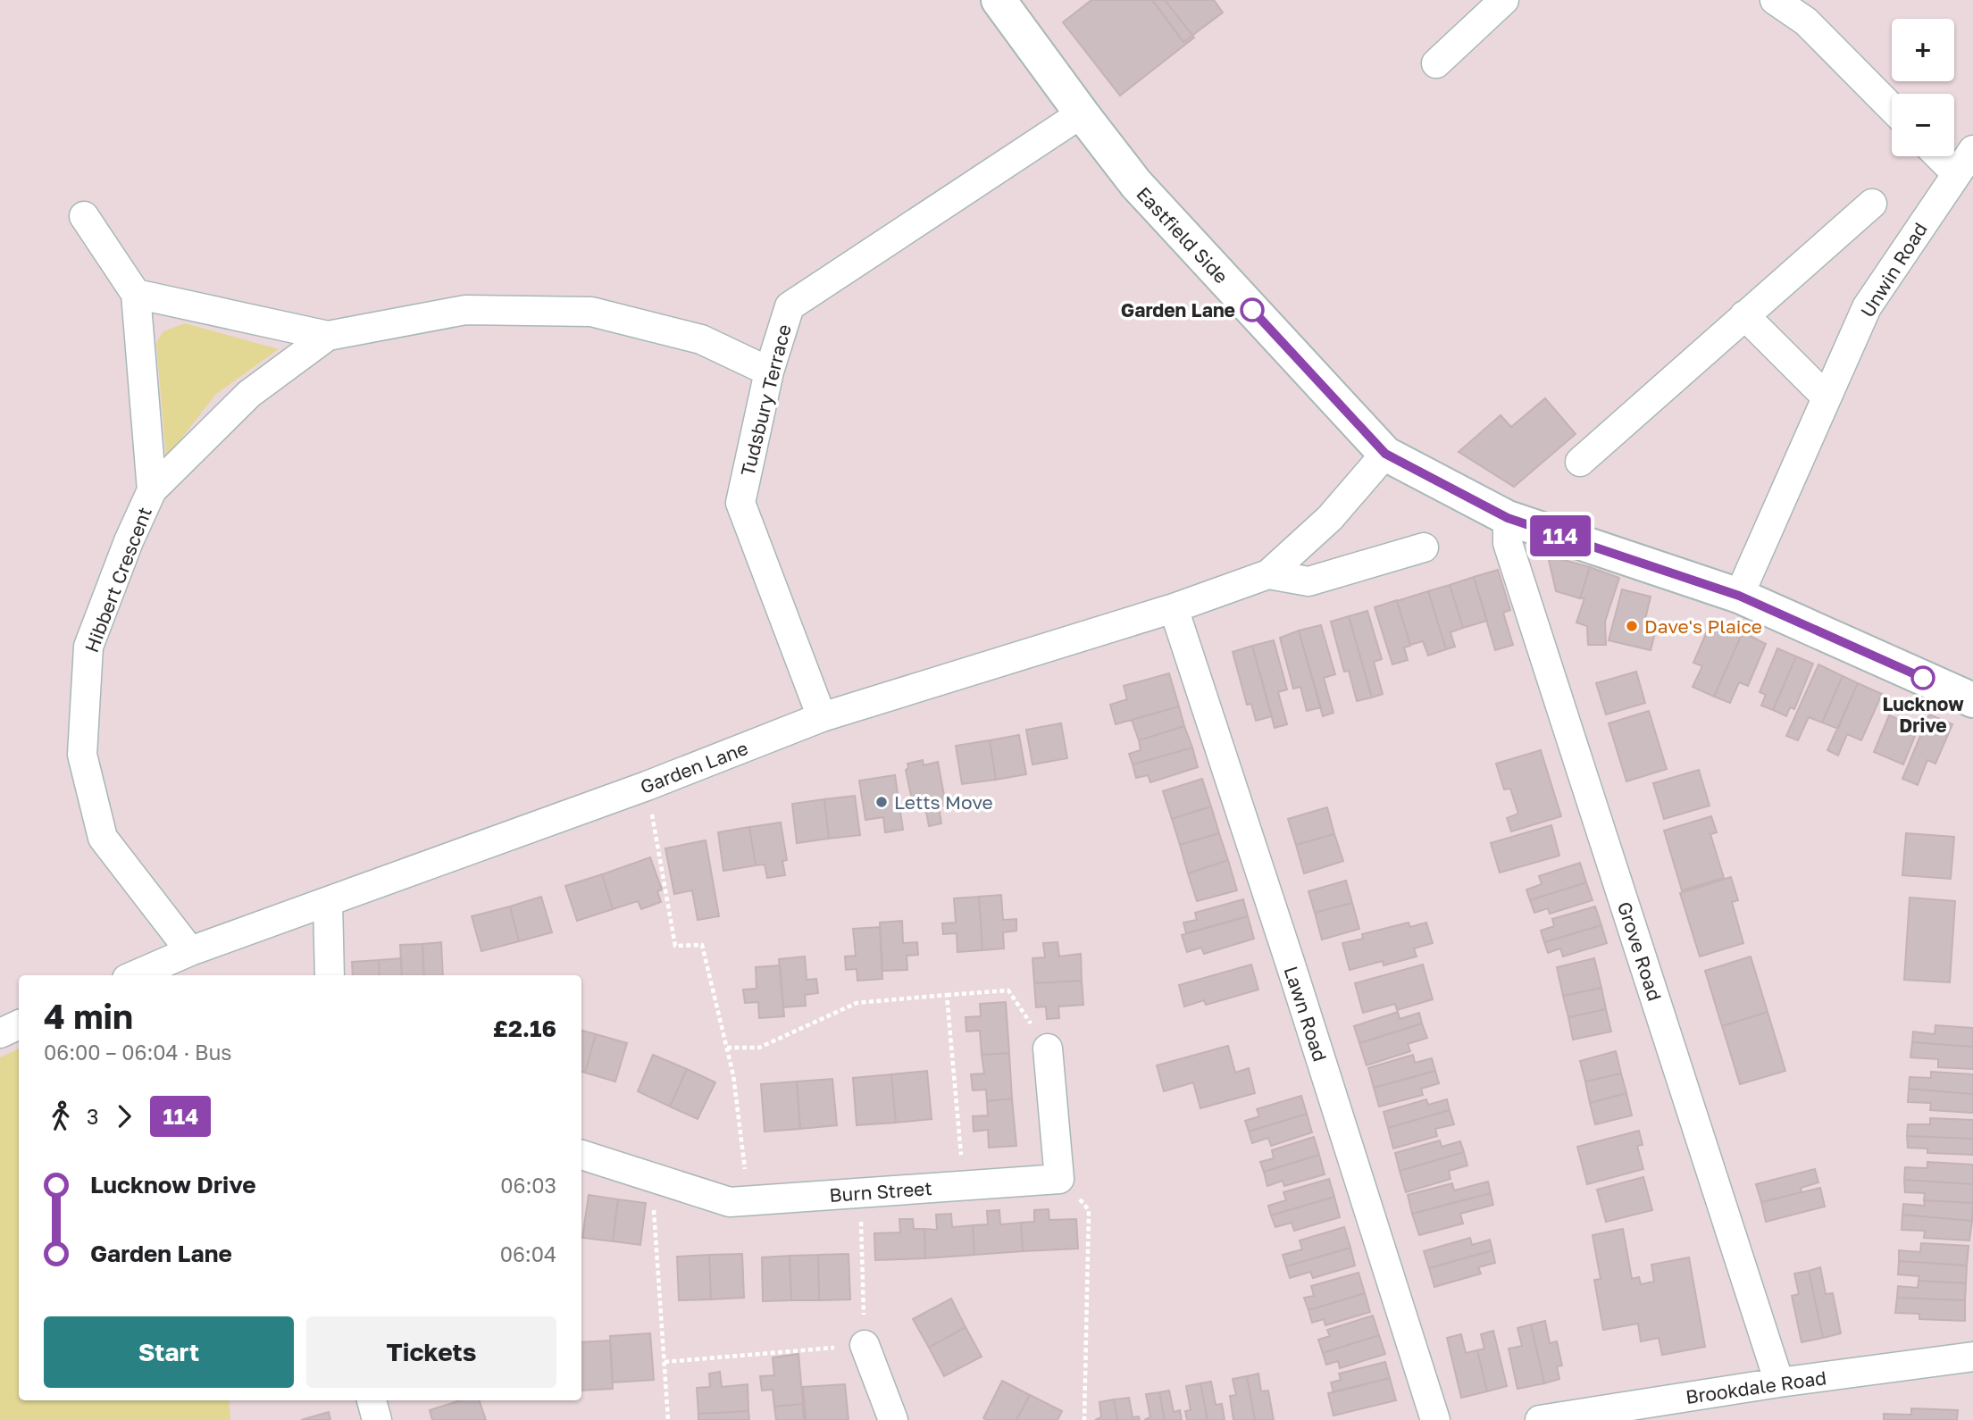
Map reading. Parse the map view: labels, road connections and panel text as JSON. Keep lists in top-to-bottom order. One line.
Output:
{"streets":{"street":["Eastfield Side","Unwin Road","Tudsbury Terrace","Hibbert Crescent","Garden Lane","Grove Road","Lawn Road","Burn Street","Brookdale Road"]},"crossings":[["Eastfield Side","Unwin Road"],["Eastfield Side","Tudsbury Terrace"],["Eastfield Side","Garden Lane"],["Eastfield Side","Grove Road"],["Tudsbury Terrace","Hibbert Crescent"],["Tudsbury Terrace","Garden Lane"],["Hibbert Crescent","Garden Lane"],["Garden Lane","Lawn Road"],["Grove Road","Brookdale Road"]],"places":["Garden Lane","Dave's Plaice","Lucknow Drive","Letts Move"],"lines":["bus line 114"],"page":{"on_map":"114","map_buttons":["+","−"],"heading":["4 min","06:00 – 06:04 · Bus","£2.16"],"legs":["3","114"],"list":[{"name":"Lucknow Drive","value":"06:03"},{"name":"Garden Lane","value":"06:04"}],"buttons":["Start","Tickets"]}}
